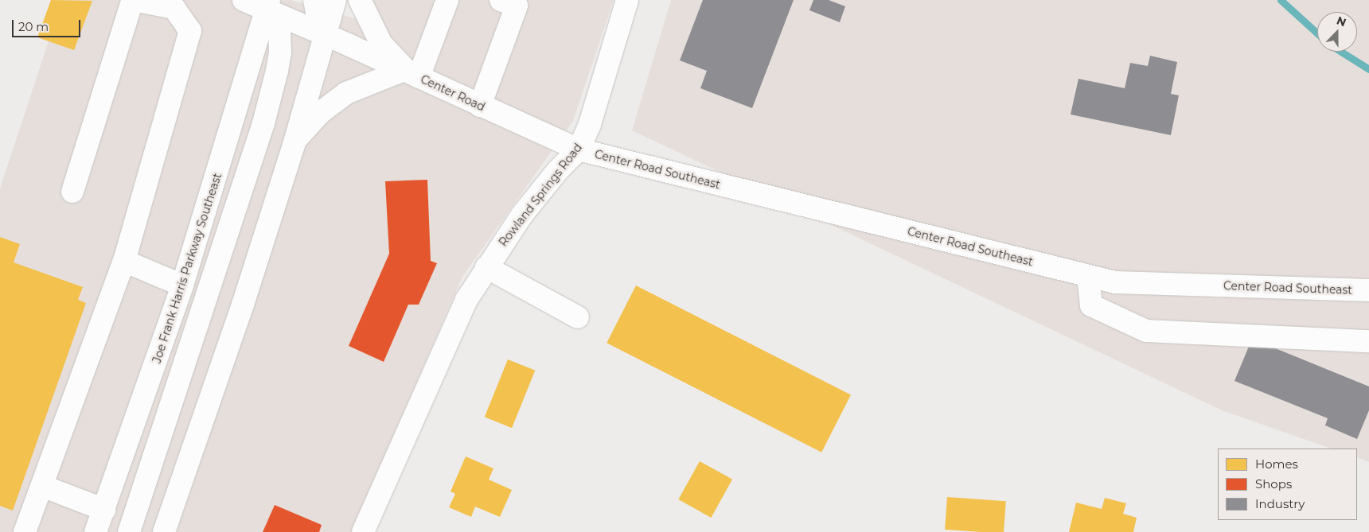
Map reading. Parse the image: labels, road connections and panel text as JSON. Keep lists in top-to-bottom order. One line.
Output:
{"streets":{"main road":["Center Road","Center Road Southeast","Rowland Springs Road","Joe Frank Harris Parkway Southeast"]},"crossings":[["Center Road","Center Road Southeast"],["Center Road","Rowland Springs Road"],["Center Road","Joe Frank Harris Parkway Southeast"],["Center Road Southeast","Rowland Springs Road"]],"legend":["Homes","Shops","Industry"],"scale_bar":"20 m","north":"top"}
